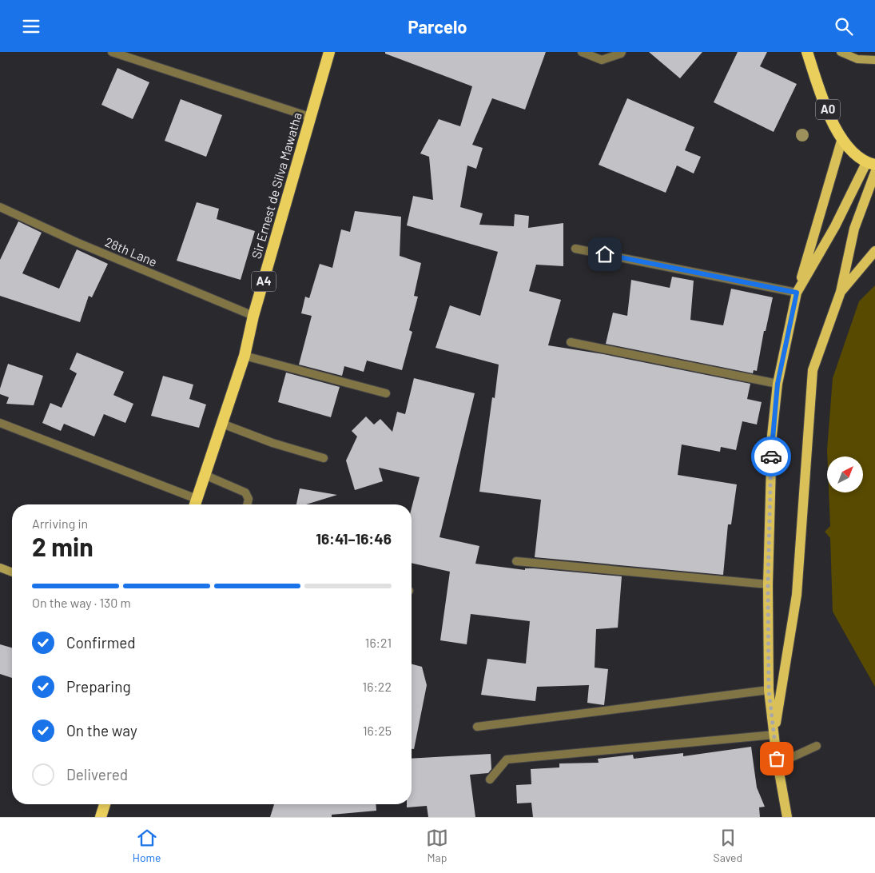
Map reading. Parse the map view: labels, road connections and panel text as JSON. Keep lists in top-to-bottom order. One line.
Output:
{"streets":{"highway":["A0","Sir Ernest de Silva Mawatha","A4"],"street":["28th Lane"]},"crossings":[["Sir Ernest de Silva Mawatha","28th Lane"]],"north":"top right","page":{"header":"Parcelo","heading":["2 min","Arriving in","16:41–16:46"],"bar":"On the way · 130 m","list":[["Confirmed","16:21"],["Preparing","16:22"],["On the way","16:25"],"Delivered"],"tabs":["Home","Map","Saved"]}}
